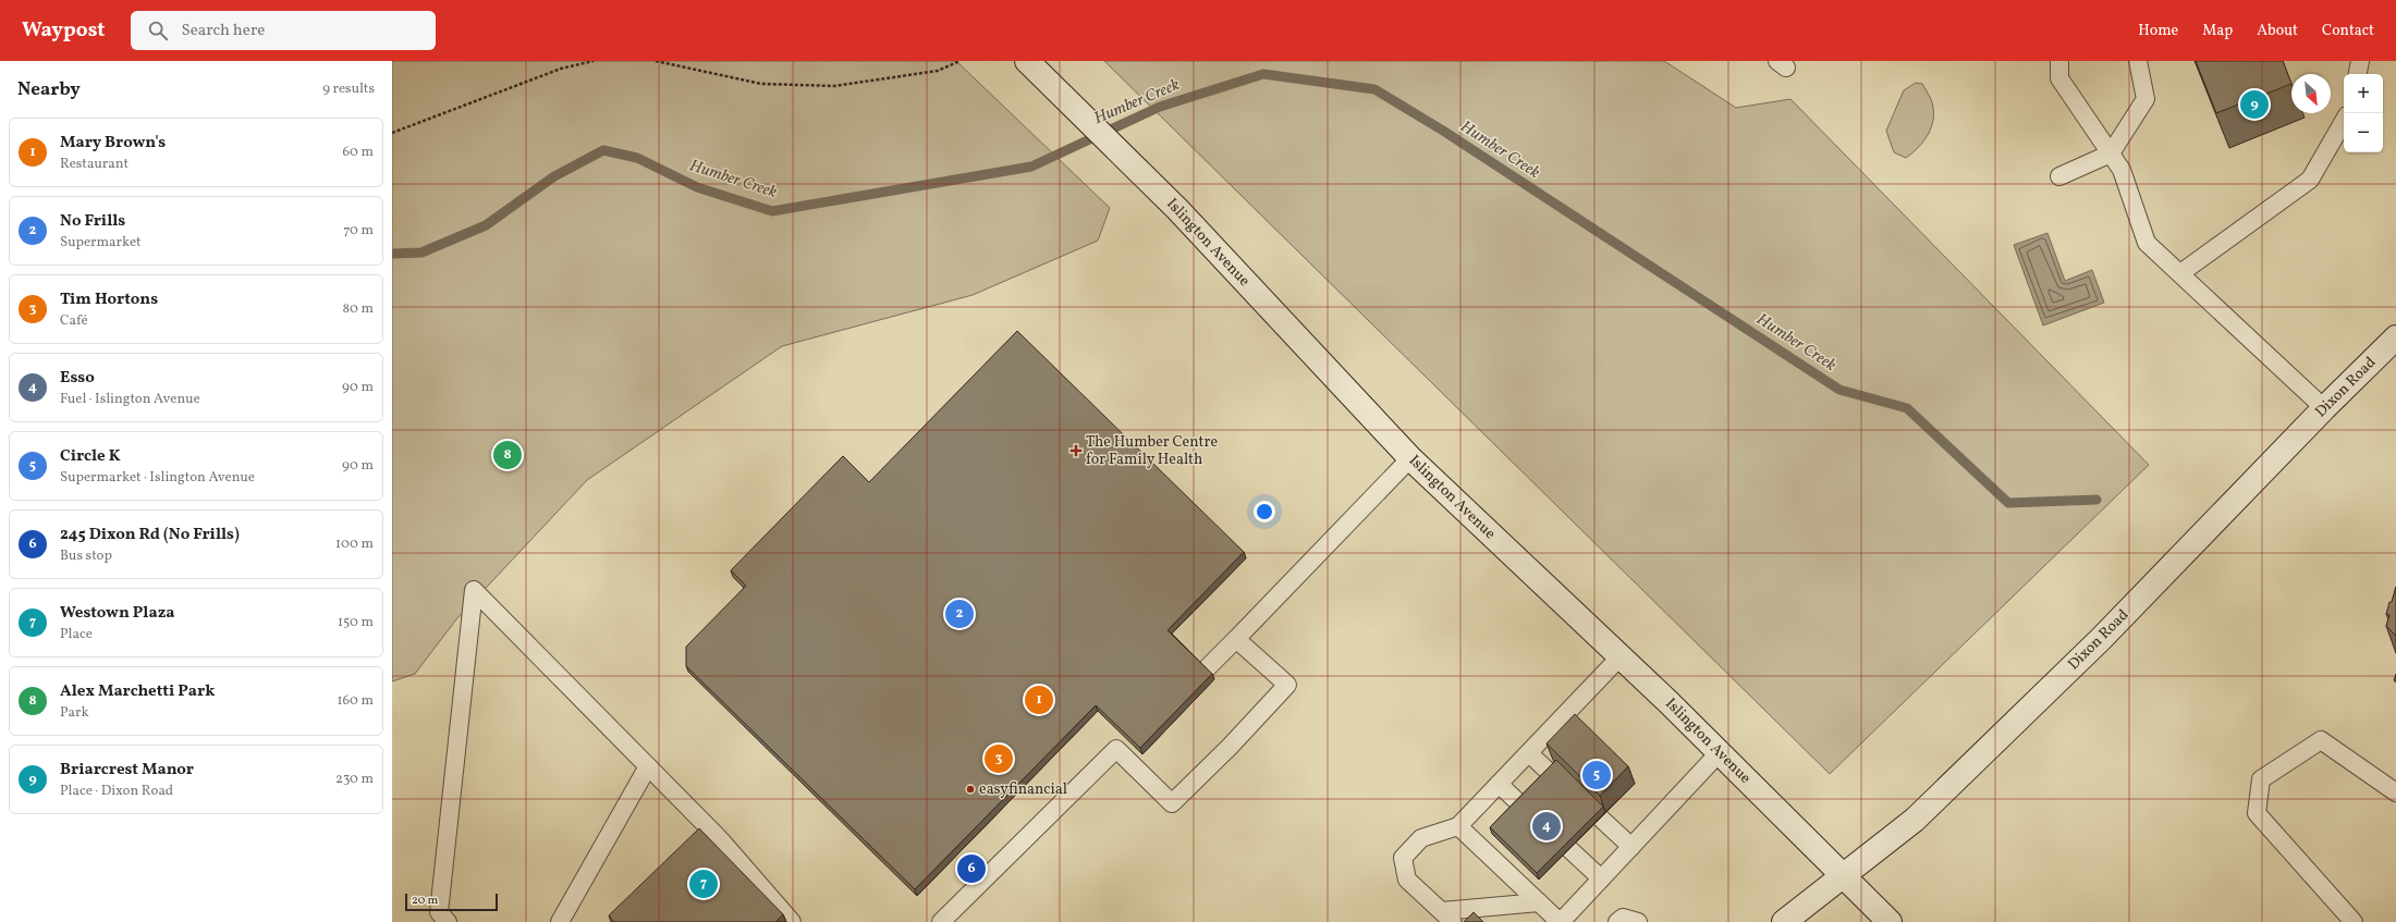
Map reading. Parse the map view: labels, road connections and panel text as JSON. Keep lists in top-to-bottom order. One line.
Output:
{"streets":{"main road":["Islington Avenue","Dixon Road"]},"crossings":[["Islington Avenue","Dixon Road"]],"water":["Humber Creek"],"places":{"health":["The Humber Centre for Family Health"],"other":["easyfinancial"]},"scale_bar":"20 m","north":"bottom right","page":{"header":"Waypost","search":"Search here","nav":["Home","Map","About","Contact"],"heading":["Nearby","9 results"],"map_buttons":["+","−"],"pins":["9","8","2","1","3","5","4","6","7"],"list":[{"mark":"1","name":"Mary Brown's","note":"Restaurant","value":"60 m"},{"mark":"2","name":"No Frills","note":"Supermarket","value":"70 m"},{"mark":"3","name":"Tim Hortons","note":"Café","value":"80 m"},{"mark":"4","name":"Esso","note":"Fuel · Islington Avenue","value":"90 m"},{"mark":"5","name":"Circle K","note":"Supermarket · Islington Avenue","value":"90 m"},{"mark":"6","name":"245 Dixon Rd (No Frills)","note":"Bus stop","value":"100 m"},{"mark":"7","name":"Westown Plaza","note":"Place","value":"150 m"},{"mark":"8","name":"Alex Marchetti Park","note":"Park","value":"160 m"},{"mark":"9","name":"Briarcrest Manor","note":"Place · Dixon Road","value":"230 m"}],"scale":"20 m"}}
